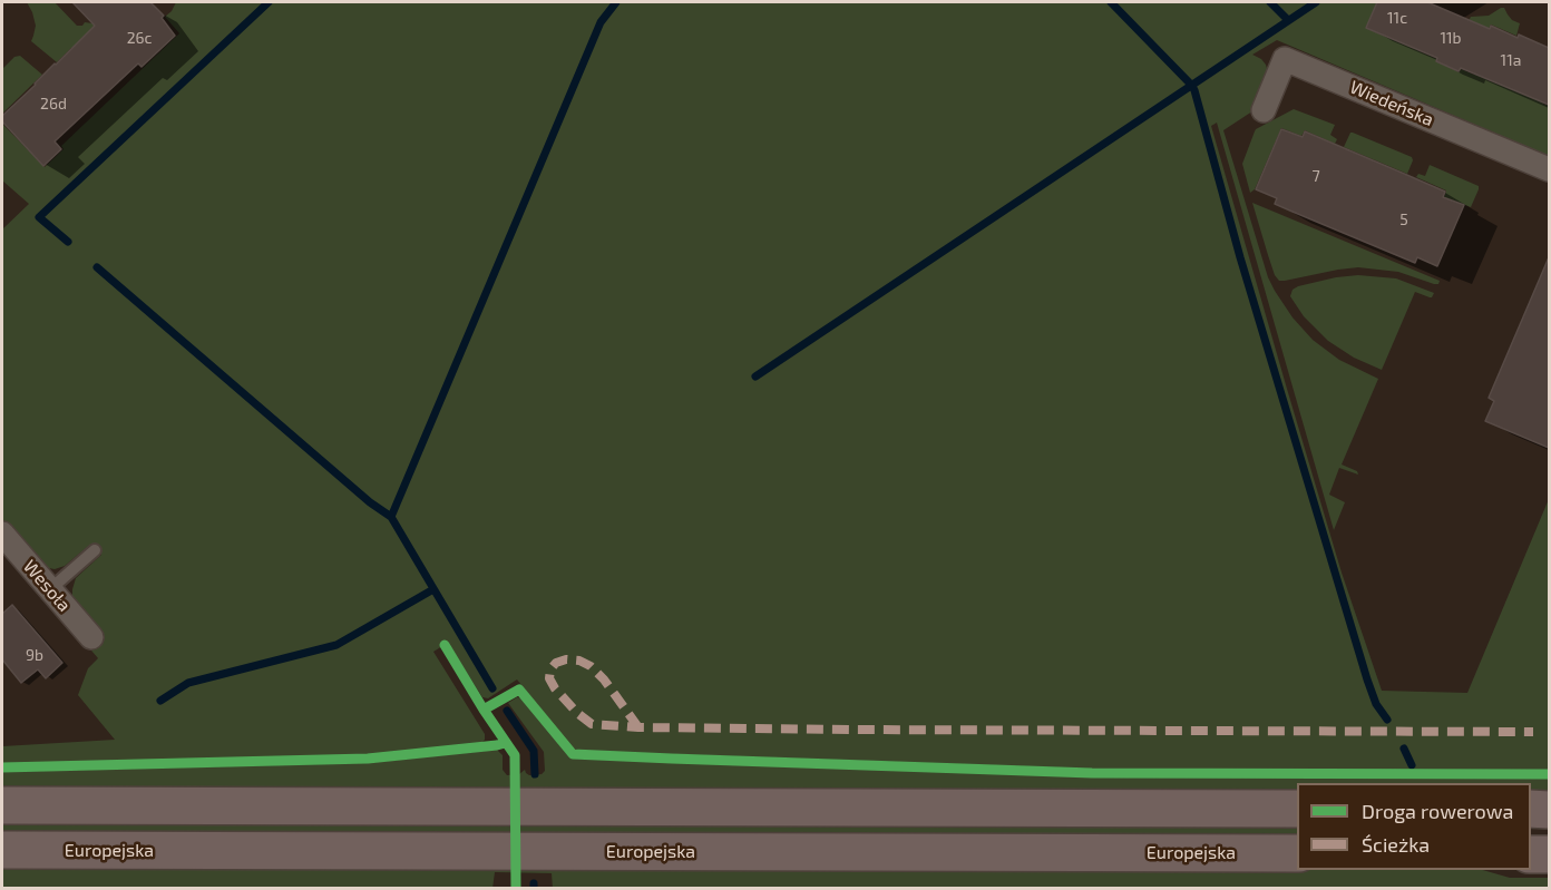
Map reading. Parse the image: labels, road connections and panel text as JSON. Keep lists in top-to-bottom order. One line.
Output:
{"streets":{"main road":["Europejska"],"street":["Wiedeńska","Wesoła"]},"house_numbers":["11c","26c","11b","11a","26d","7","5","9b"],"legend":["Droga rowerowa","Ścieżka"]}
